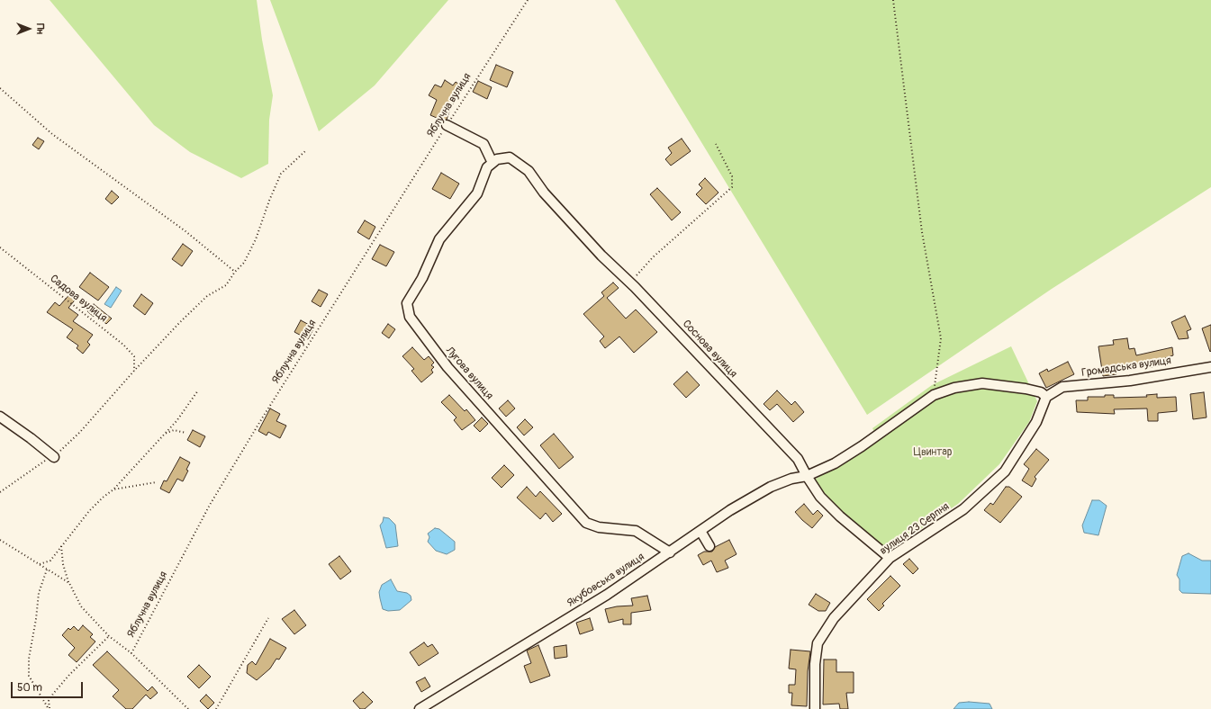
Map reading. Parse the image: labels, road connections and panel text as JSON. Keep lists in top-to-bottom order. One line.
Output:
{"streets":{"street":["Соснова вулиця","Громадська вулиця","Лугова вулиця","вулиця 23 Серпня","Якубовська вулиця"],"path":["Яблучна вулиця","Садова вулиця"]},"crossings":[["Соснова вулиця","Лугова вулиця"],["Соснова вулиця","вулиця 23 Серпня"],["Соснова вулиця","Якубовська вулиця"],["Громадська вулиця","вулиця 23 Серпня"],["Громадська вулиця","Якубовська вулиця"],["Лугова вулиця","Якубовська вулиця"],["вулиця 23 Серпня","Якубовська вулиця"]],"parks":["Цвинтар"],"scale_bar":"50 m","north":"right"}
